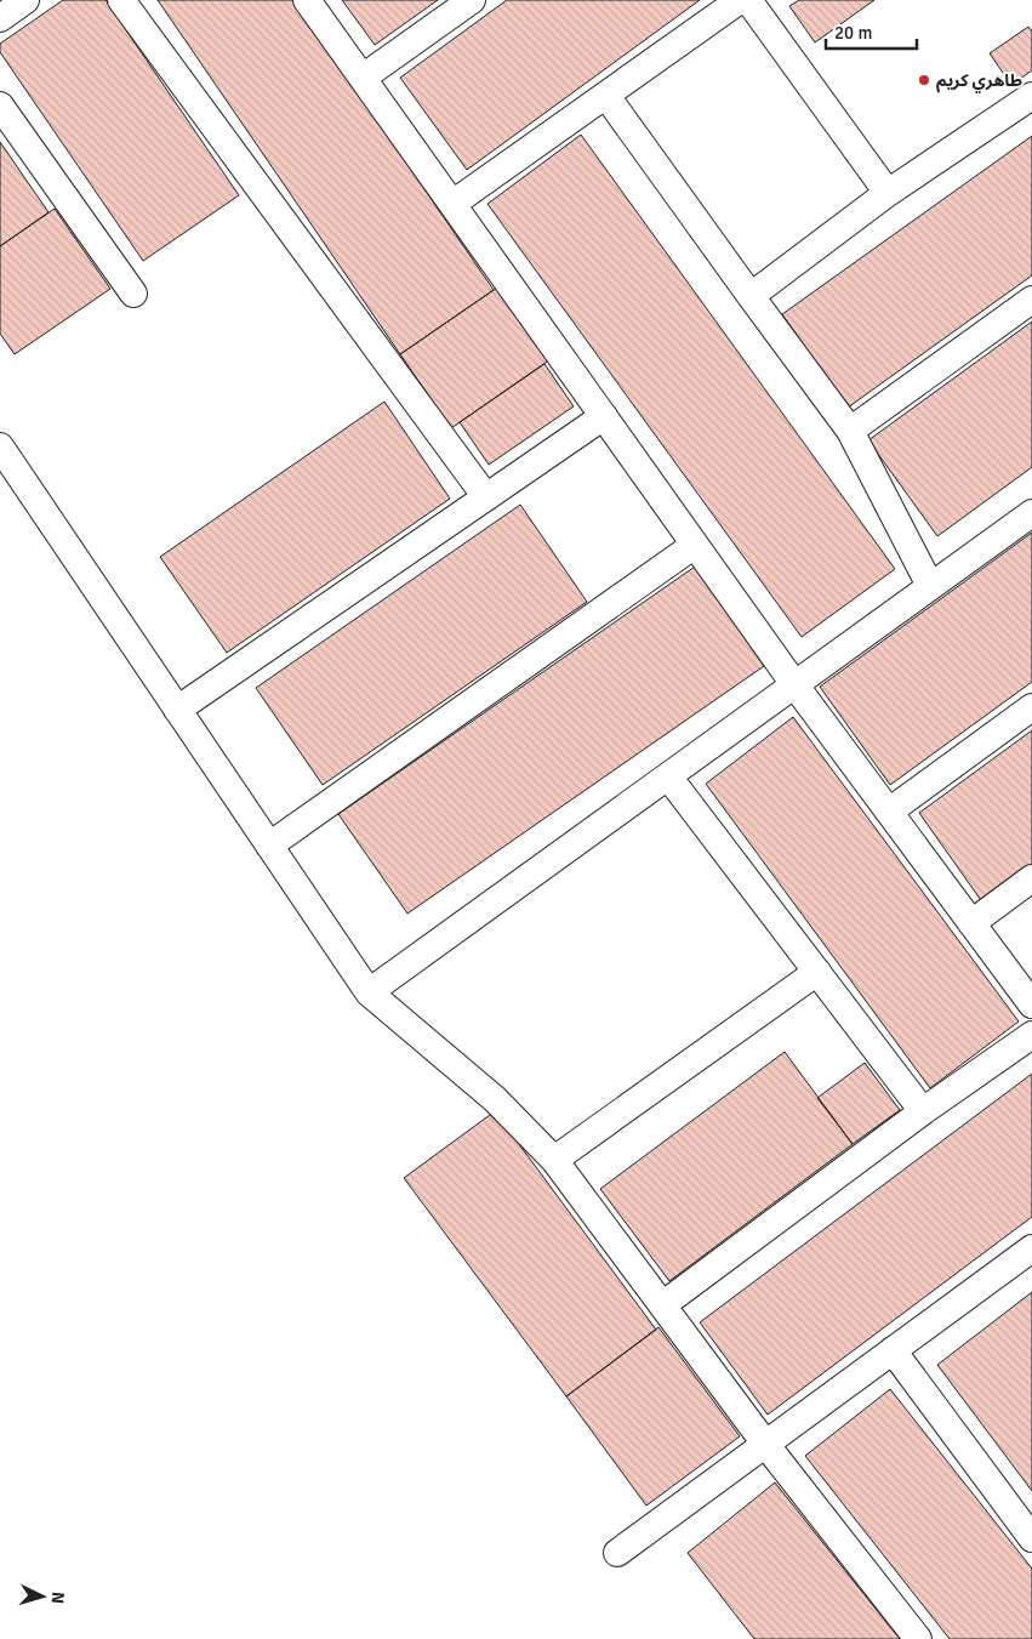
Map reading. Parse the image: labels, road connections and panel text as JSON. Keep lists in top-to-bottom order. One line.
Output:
{"places":["طاهري كريم"],"scale_bar":"20 m","north":"right"}
